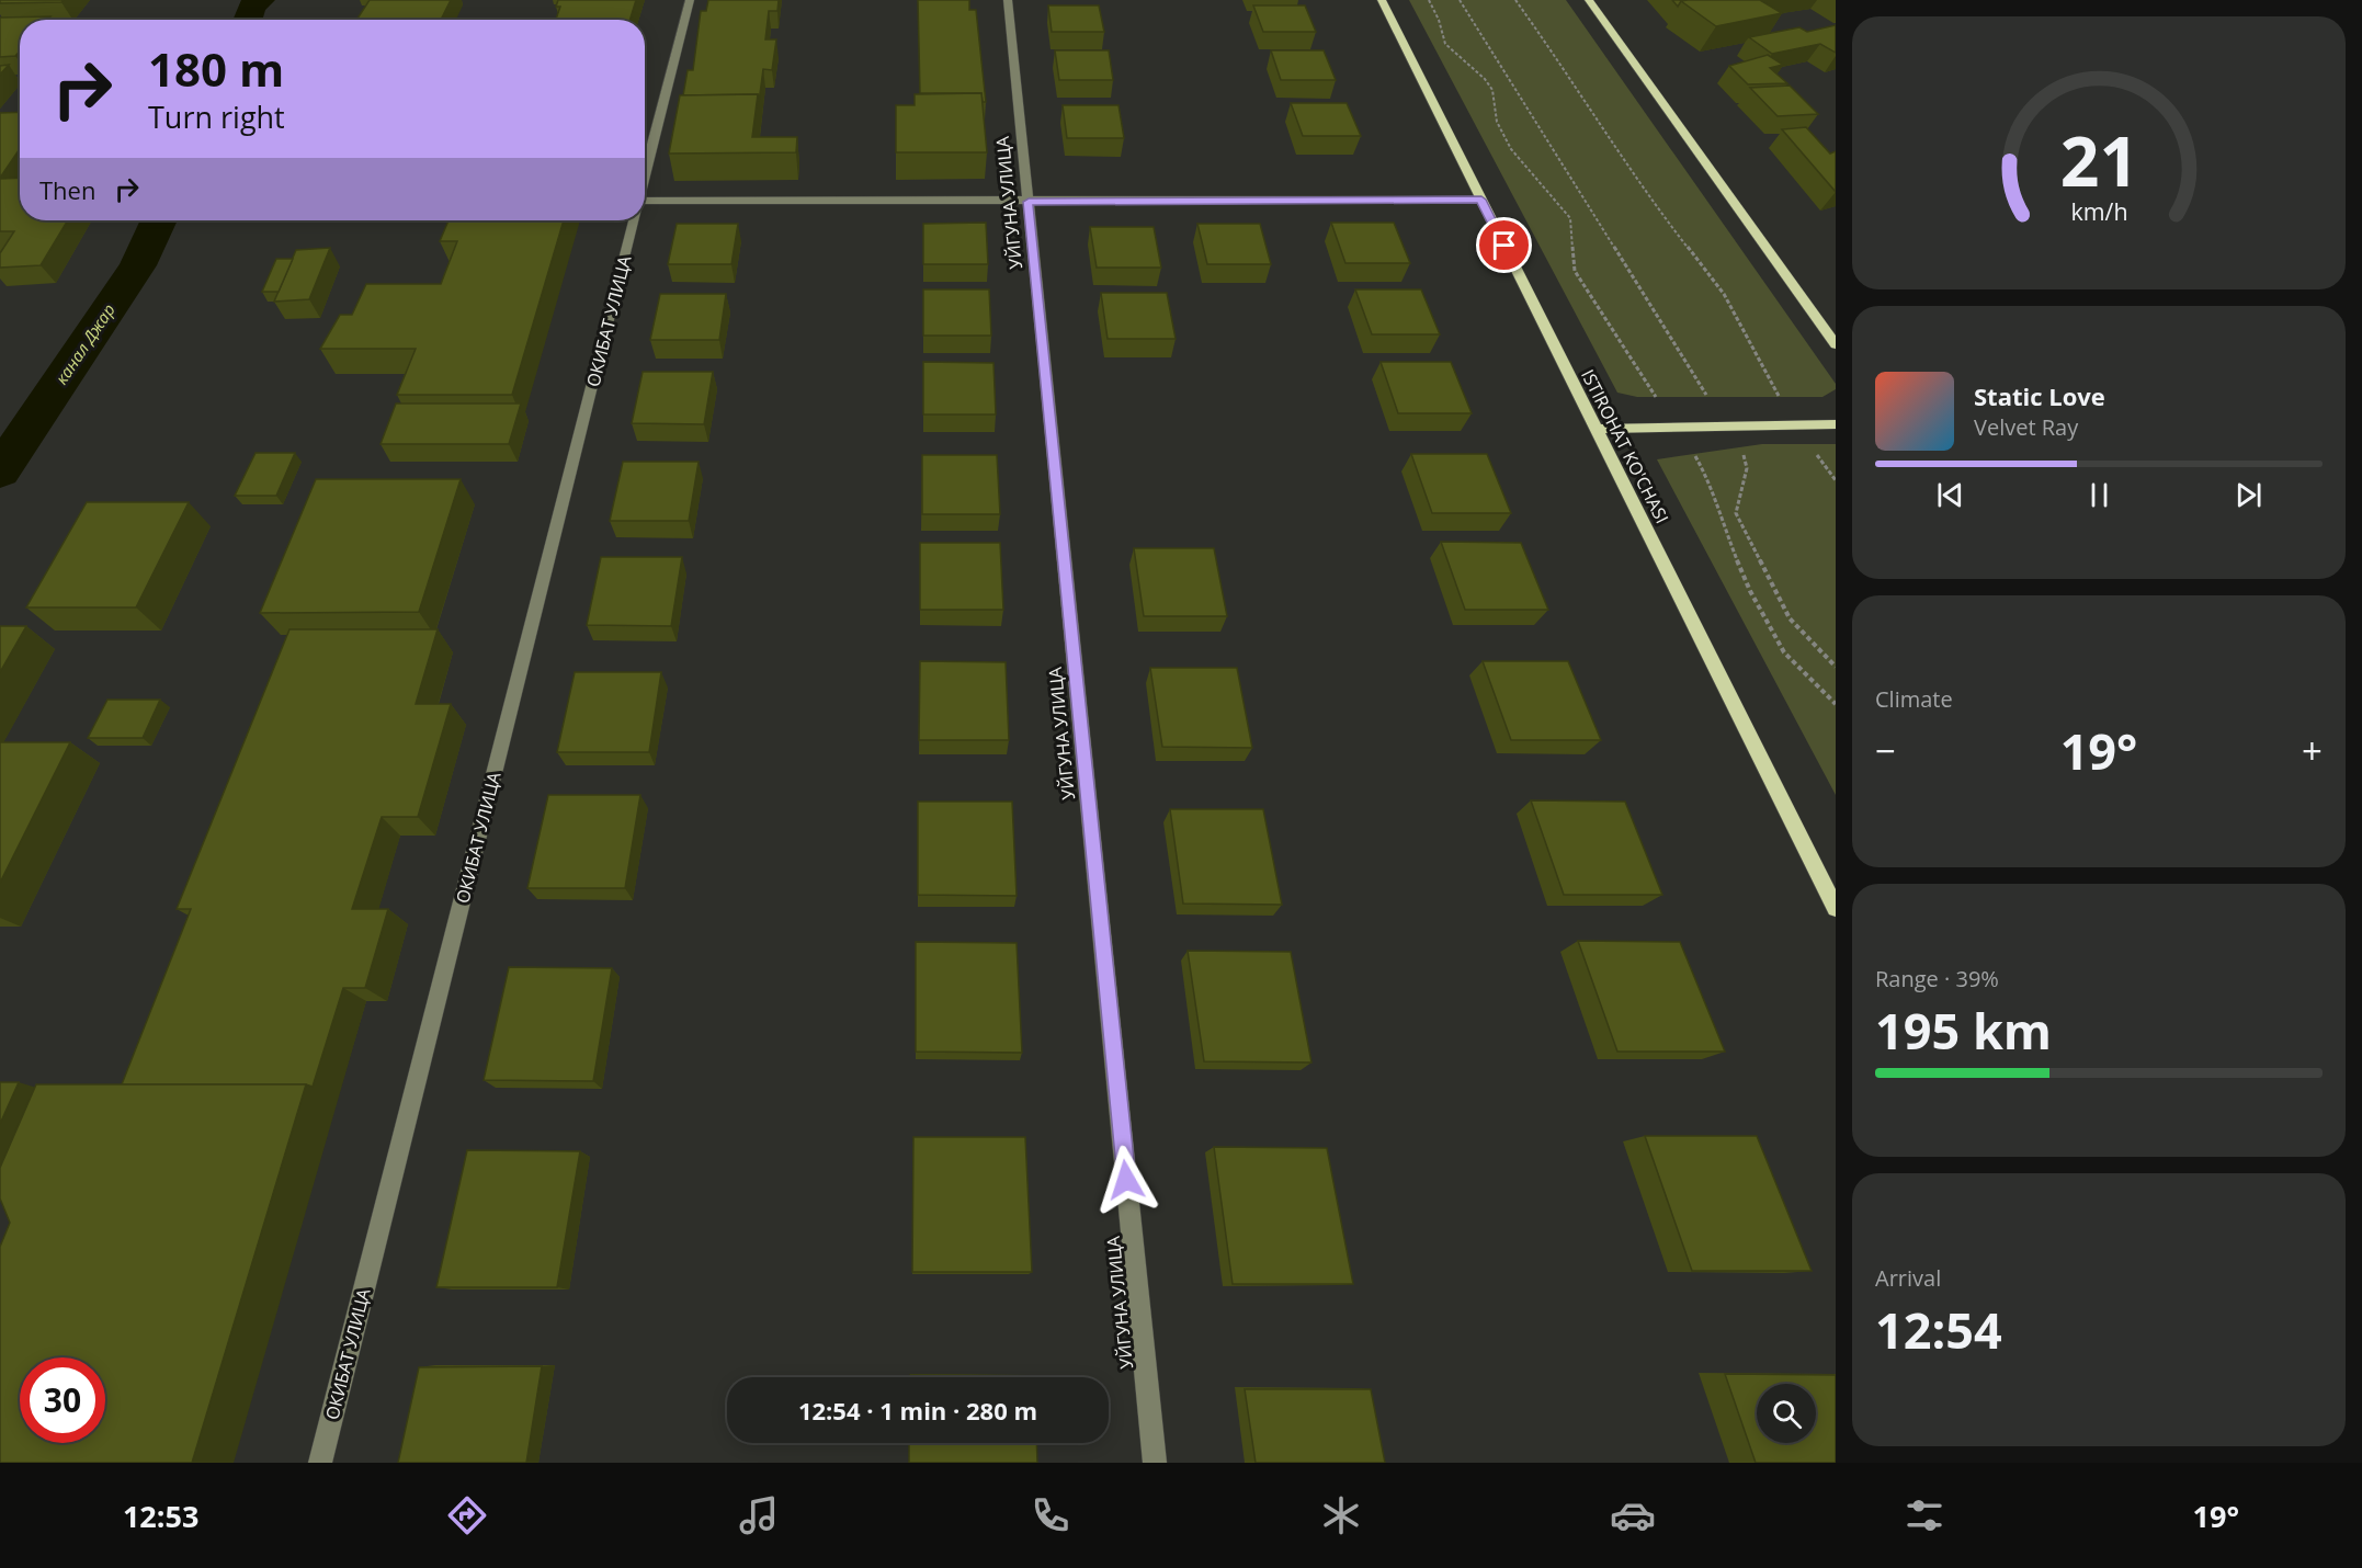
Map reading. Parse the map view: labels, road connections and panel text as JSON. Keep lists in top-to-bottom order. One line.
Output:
{"streets":{"main road":["ISTIROHAT KO'CHASI"],"street":["УЙГУНА УЛИЦА","ОКИБАТ УЛИЦА"]},"water":["канал Джар"],"page":{"turn":["180 m","Turn right"],"then":"Then","song":["Static Love","Velvet Ray"],"tile":["Climate",["Range · 39%","195 km"],["Arrival","12:54"]],"heat":["−","19°","+"],"limit":"30","trip":"12:54 · 1 min · 280 m","tabs":["12:53","19°"],"gauge":["21","km/h"]}}
